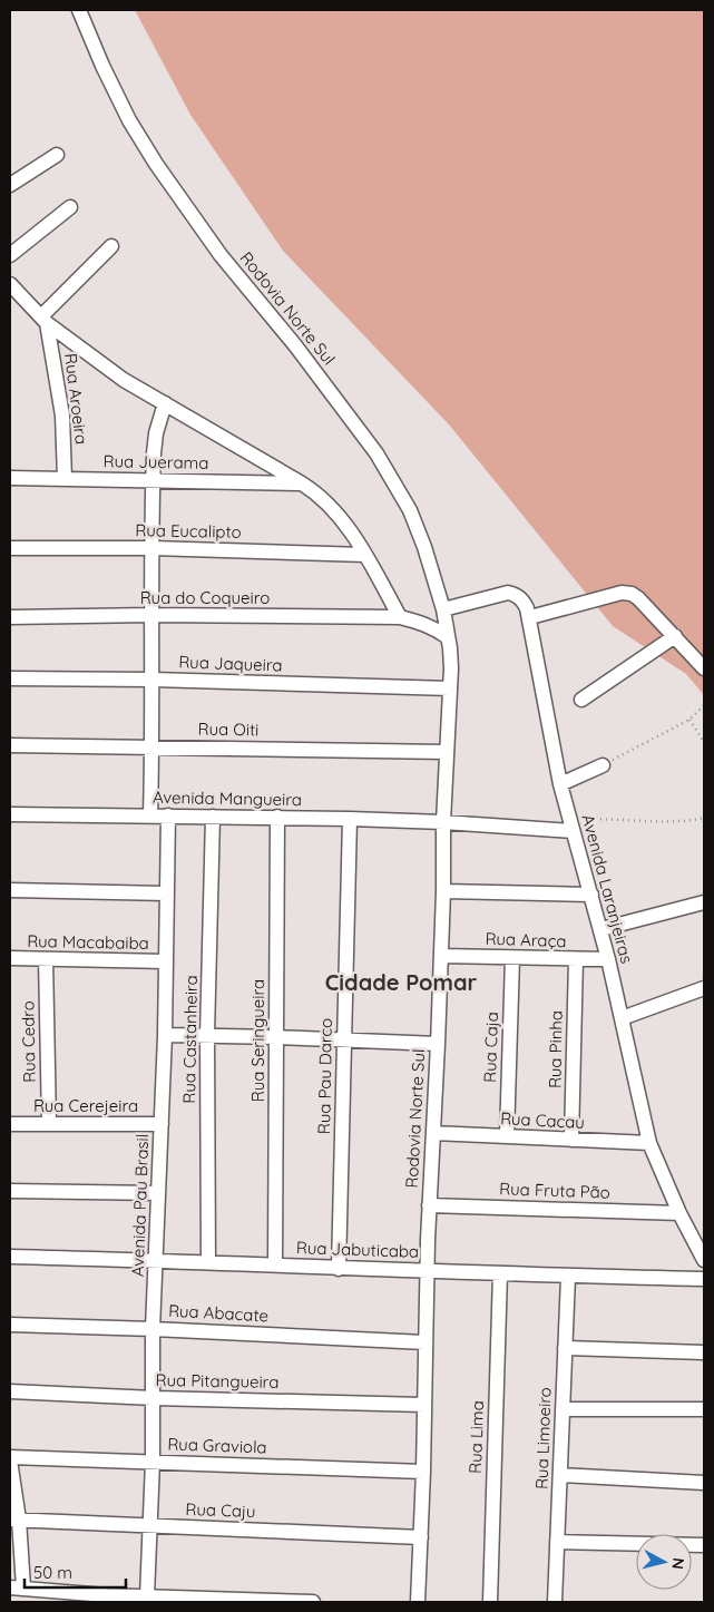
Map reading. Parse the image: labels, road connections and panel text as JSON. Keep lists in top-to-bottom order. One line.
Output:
{"streets":{"street":["Rodovia Norte Sul","Rua Aroeira","Rua Juerama","Rua Eucalipto","Rua do Coqueiro","Rua Jaqueira","Rua Oiti","Avenida Mangueira","Avenida Laranjeiras","Rua Araça","Rua Macabaiba","Rua Castanheira","Rua Seringueira","Rua Cedro","Rua Caja","Rua Pinha","Rua Pau Darco","Rua Cerejeira","Rua Cacau","Rua Fruta Pão","Avenida Pau Brasil","Rua Jabuticaba","Rua Abacate","Rua Pitangueira","Rua Lima","Rua Limoeiro","Rua Graviola","Rua Caju"]},"crossings":[["Rodovia Norte Sul","Rua Jaqueira"],["Rodovia Norte Sul","Rua Oiti"],["Rodovia Norte Sul","Avenida Mangueira"],["Rodovia Norte Sul","Avenida Laranjeiras"],["Rodovia Norte Sul","Rua Araça"],["Rodovia Norte Sul","Rua Cacau"],["Rodovia Norte Sul","Rua Fruta Pão"],["Rodovia Norte Sul","Rua Jabuticaba"],["Rodovia Norte Sul","Rua Abacate"],["Rodovia Norte Sul","Rua Pitangueira"],["Rodovia Norte Sul","Rua Graviola"],["Rodovia Norte Sul","Rua Caju"],["Rua Aroeira","Rua Juerama"],["Avenida Mangueira","Avenida Laranjeiras"],["Avenida Mangueira","Rua Castanheira"],["Avenida Mangueira","Rua Seringueira"],["Avenida Mangueira","Rua Pau Darco"],["Avenida Mangueira","Avenida Pau Brasil"],["Avenida Laranjeiras","Rua Araça"],["Avenida Laranjeiras","Rua Cacau"],["Avenida Laranjeiras","Rua Fruta Pão"],["Rua Araça","Rua Caja"],["Rua Araça","Rua Pinha"],["Rua Macabaiba","Rua Cedro"],["Rua Macabaiba","Avenida Pau Brasil"],["Rua Castanheira","Rua Jabuticaba"],["Rua Seringueira","Rua Jabuticaba"],["Rua Cedro","Rua Cerejeira"],["Rua Caja","Rua Cacau"],["Rua Pinha","Rua Cacau"],["Rua Pau Darco","Rua Jabuticaba"],["Rua Cerejeira","Avenida Pau Brasil"],["Avenida Pau Brasil","Rua Jabuticaba"],["Avenida Pau Brasil","Rua Abacate"],["Avenida Pau Brasil","Rua Pitangueira"],["Avenida Pau Brasil","Rua Graviola"],["Avenida Pau Brasil","Rua Caju"],["Rua Jabuticaba","Rua Lima"],["Rua Jabuticaba","Rua Limoeiro"]],"districts":["Cidade Pomar"],"scale_bar":"50 m","north":"right"}
